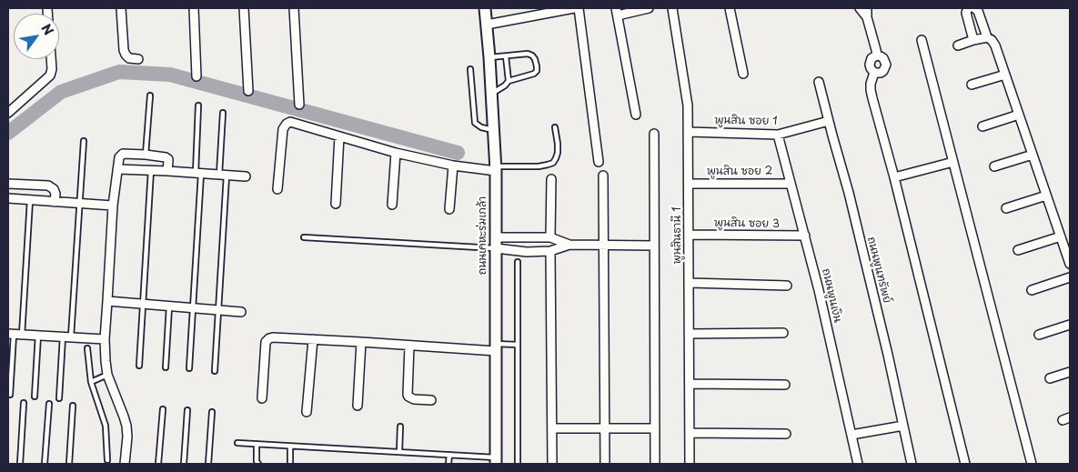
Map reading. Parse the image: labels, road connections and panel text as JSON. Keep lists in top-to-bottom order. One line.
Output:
{"streets":{"street":["พูนสิน ซอย 1","พูนสิน ซอย 2","พูนสิน ซอย 3","ถนนเคหะร่มเกล้า","พูนสินธานี 1","ถนนพูนทรัพย์","ถนนพูนเงิน"]},"crossings":[["พูนสิน ซอย 1","พูนสินธานี 1"],["พูนสิน ซอย 1","ถนนพูนทรัพย์"],["พูนสิน ซอย 1","ถนนพูนเงิน"],["พูนสิน ซอย 2","พูนสินธานี 1"],["พูนสิน ซอย 2","ถนนพูนเงิน"],["พูนสิน ซอย 3","พูนสินธานี 1"],["พูนสิน ซอย 3","ถนนพูนเงิน"]],"north":"top right"}
